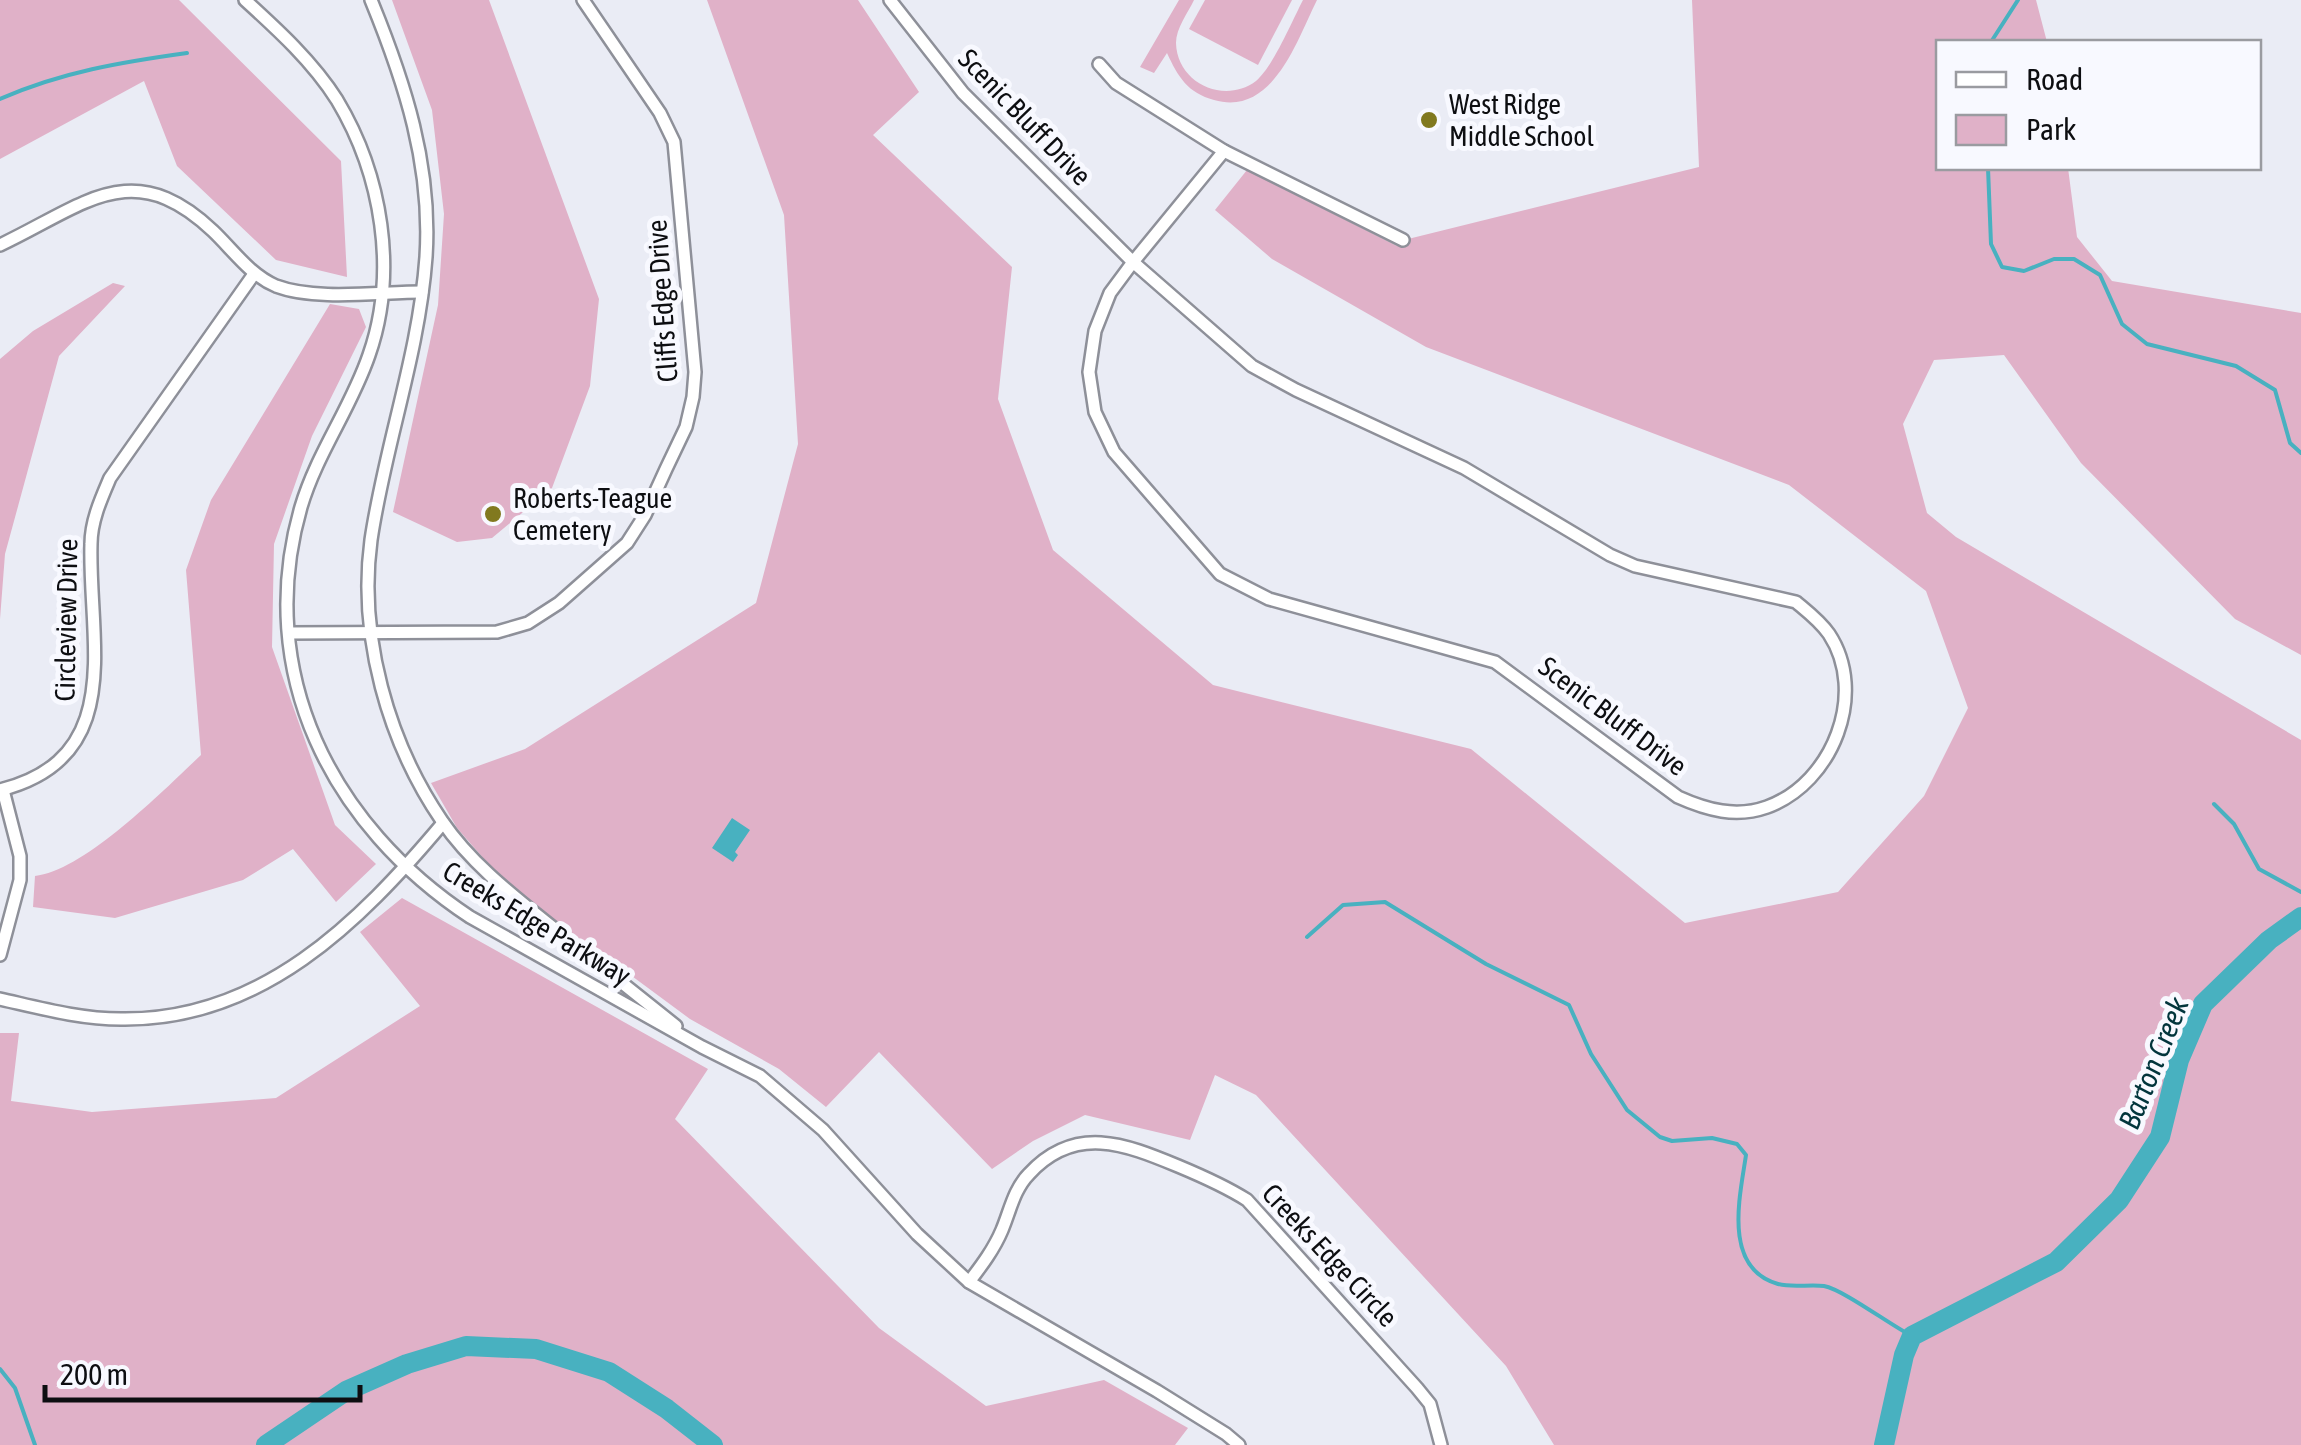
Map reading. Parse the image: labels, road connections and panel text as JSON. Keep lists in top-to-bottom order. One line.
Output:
{"streets":{"street":["Scenic Bluff Drive","Cliffs Edge Drive","Circleview Drive","Creeks Edge Parkway","Creeks Edge Circle"]},"crossings":[["Cliffs Edge Drive","Creeks Edge Parkway"],["Creeks Edge Parkway","Creeks Edge Circle"]],"water":["Barton Creek"],"places":["West Ridge Middle School","Roberts-Teague Cemetery"],"legend":["Road","Park"],"scale_bar":"200 m"}
